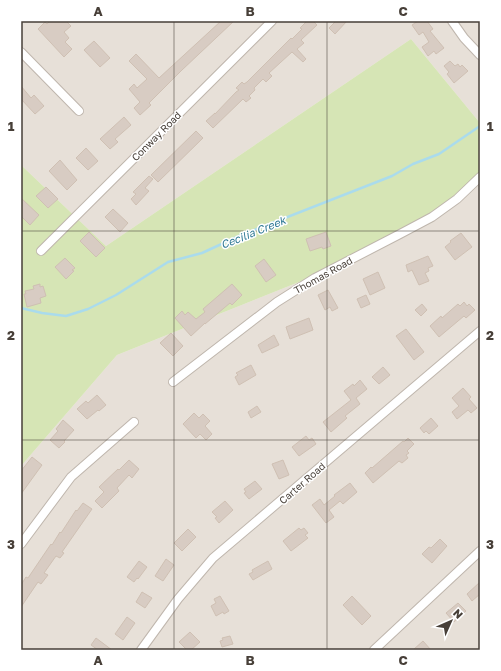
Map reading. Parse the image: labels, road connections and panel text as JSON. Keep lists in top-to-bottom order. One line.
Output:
{"streets":{"street":["Conway Road","Thomas Road","Carter Road"]},"water":["Cecilia Creek"],"north":"top right","grid":{"columns":["A","B","C"],"rows":["1","2","3"]}}
